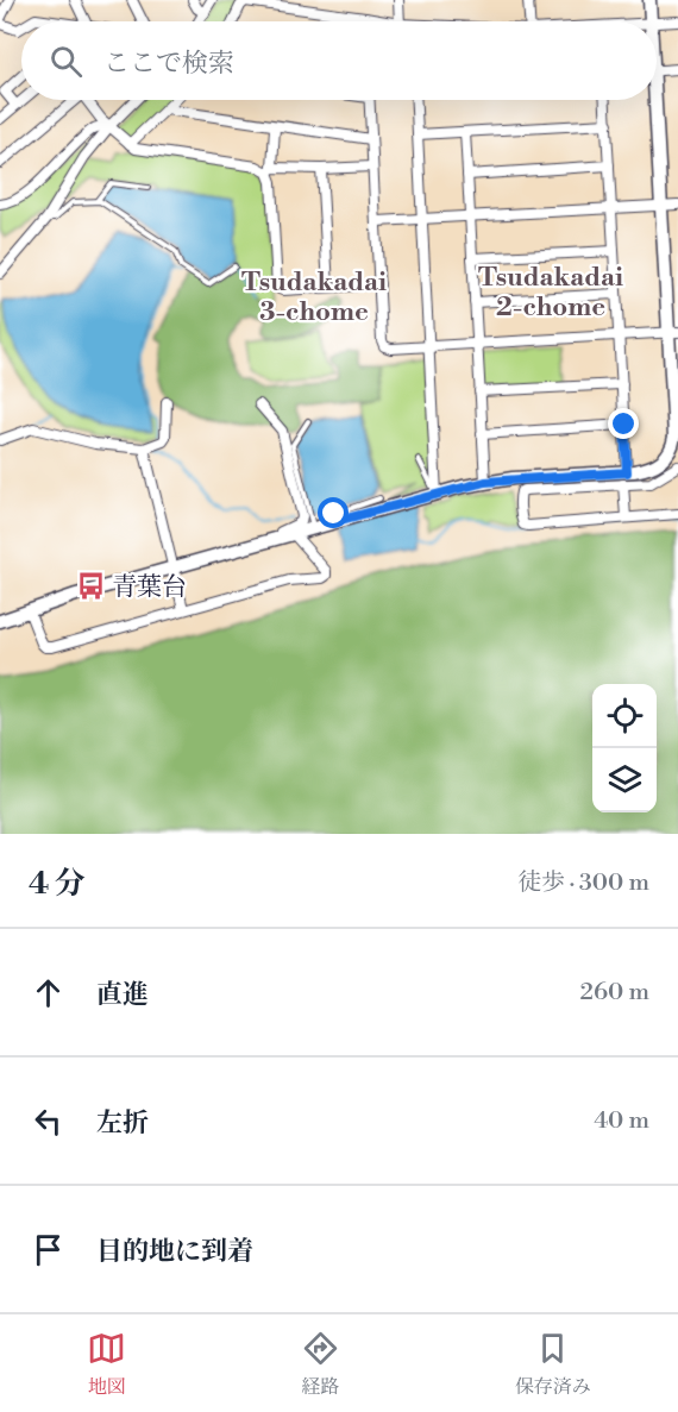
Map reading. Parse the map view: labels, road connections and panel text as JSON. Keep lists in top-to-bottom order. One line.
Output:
{"districts":["Tsudakadai 2-chome","Tsudakadai 3-chome"],"places":{"bus stop":["青葉台"]},"page":{"search":"ここで検索","heading":["4 分","徒歩 · 300 m"],"list":[["直進","260 m"],["左折","40 m"],"目的地に到着"],"nav":["地図","経路","保存済み"]}}
